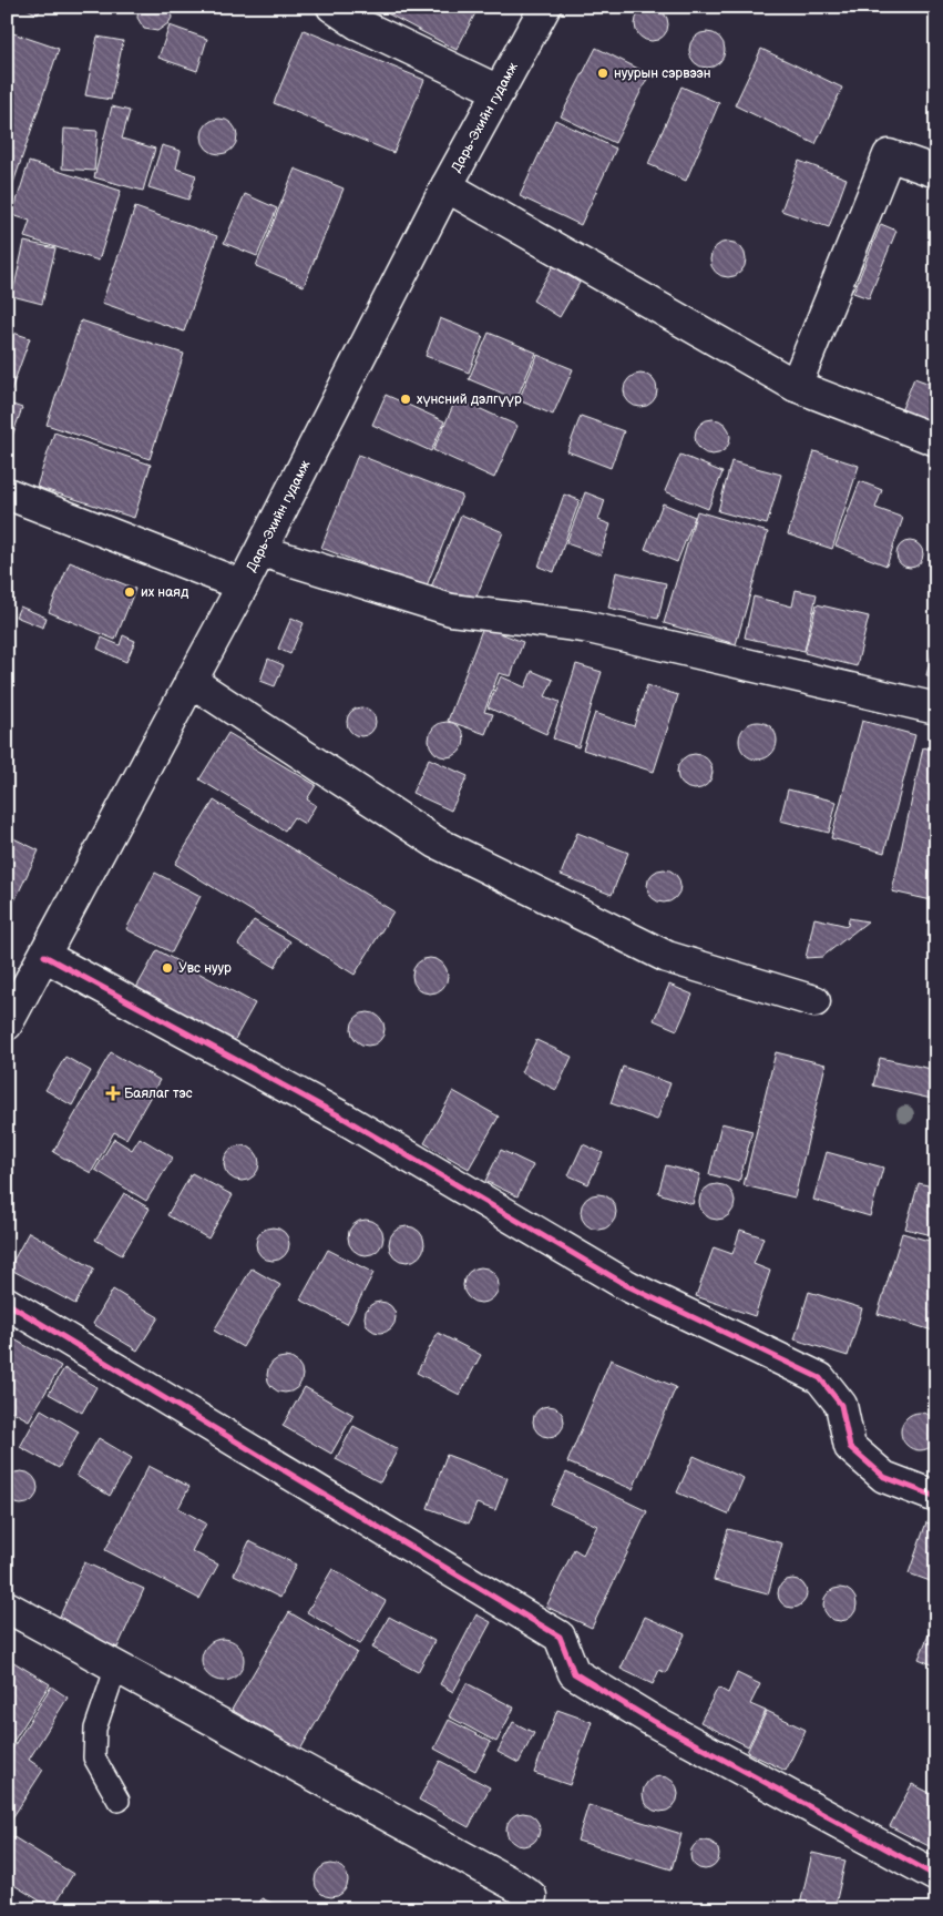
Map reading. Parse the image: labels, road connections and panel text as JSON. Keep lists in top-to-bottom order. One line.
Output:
{"streets":{"street":["Дарь-Эхийн гудамж"]},"places":{"other":["нуурын сэрвээн","хүнсний дэлгүүр","их наяд","Увс нуур"],"health":["Баялаг тэс"]}}
